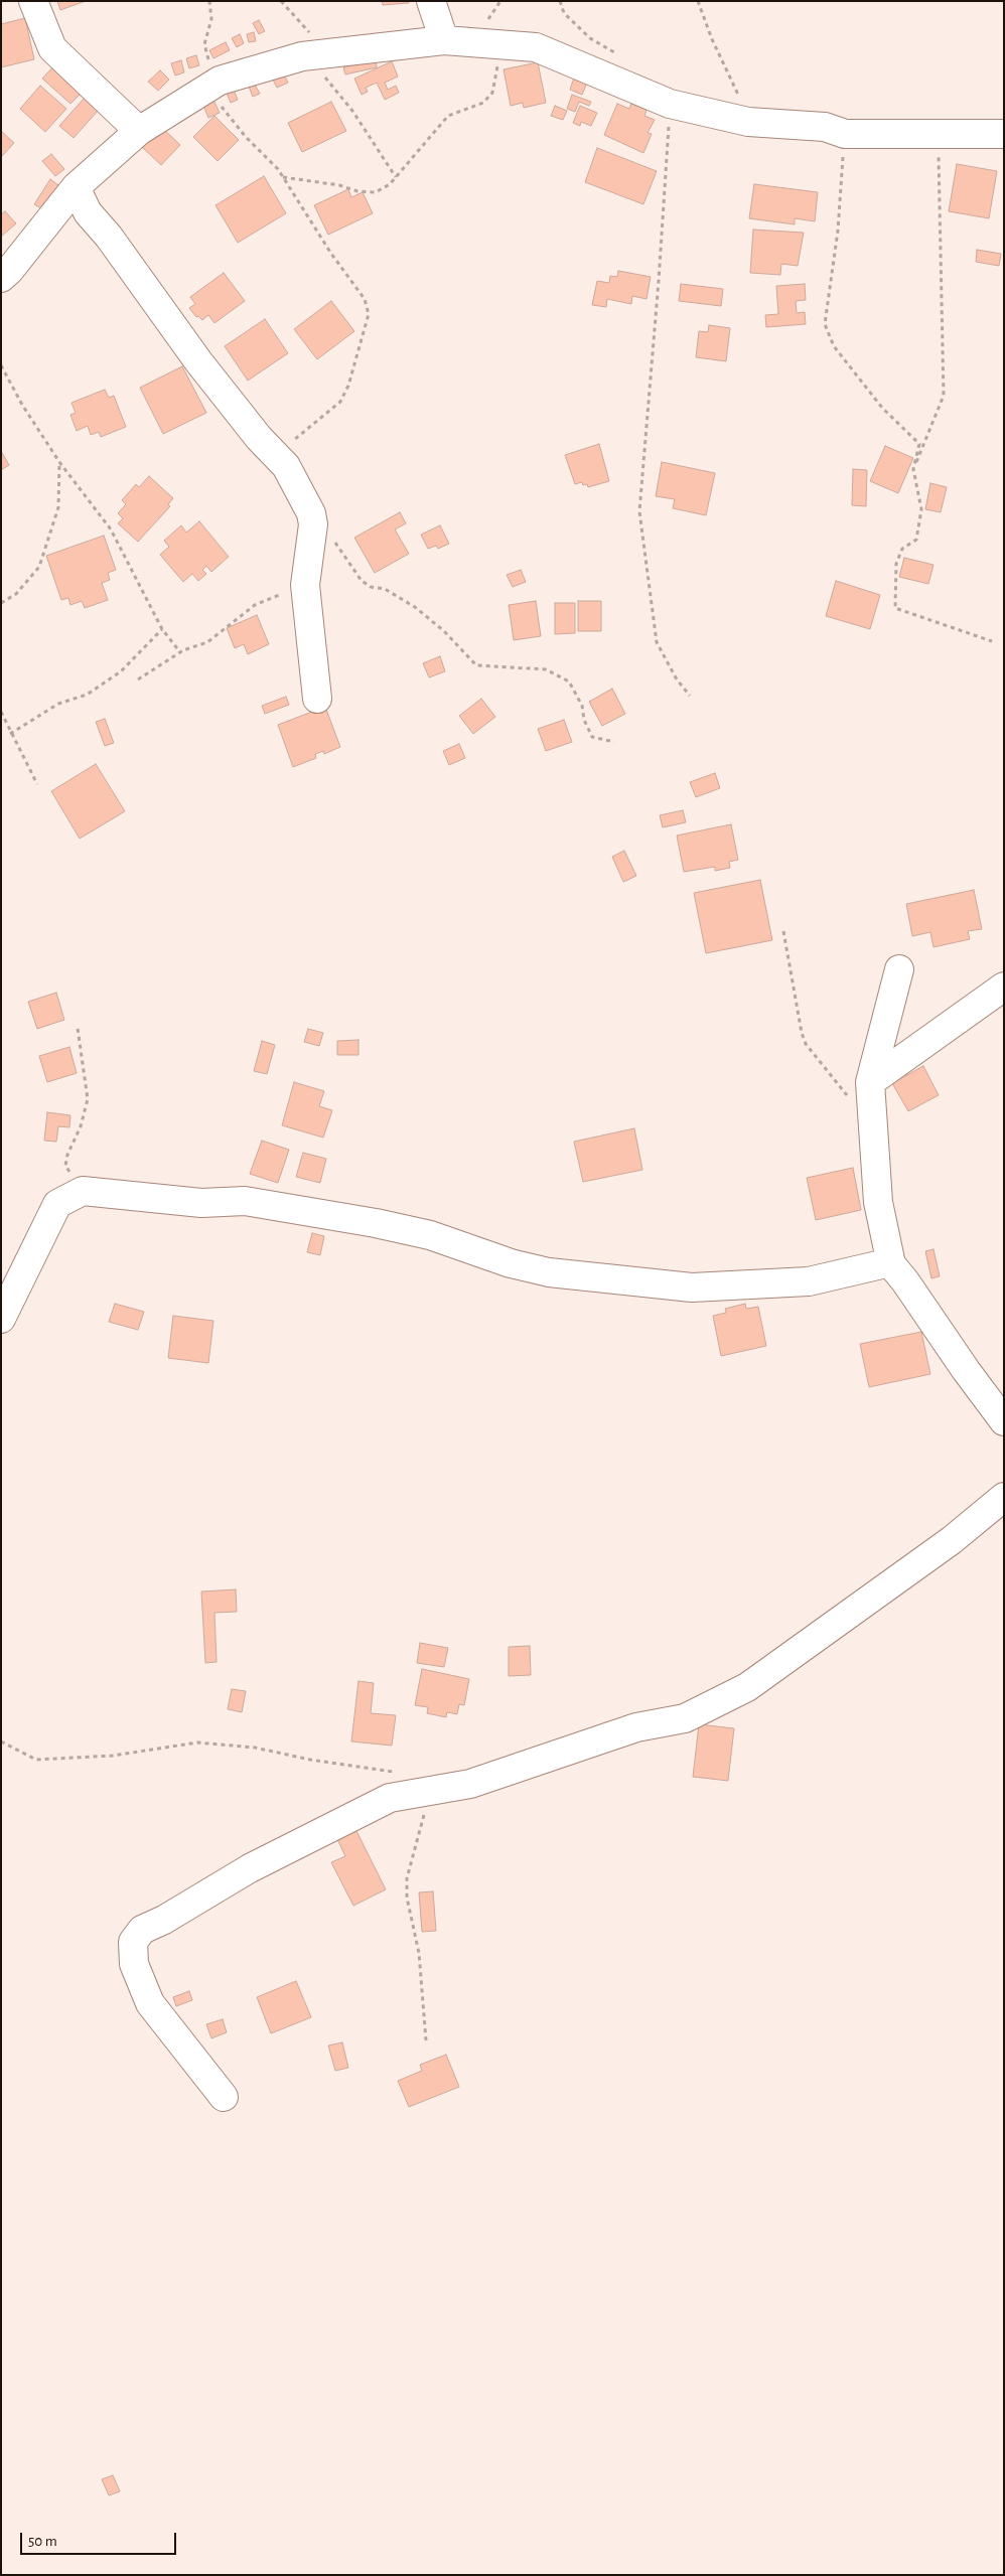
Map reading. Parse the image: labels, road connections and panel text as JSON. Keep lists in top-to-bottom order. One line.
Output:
{"scale_bar":"50 m"}
